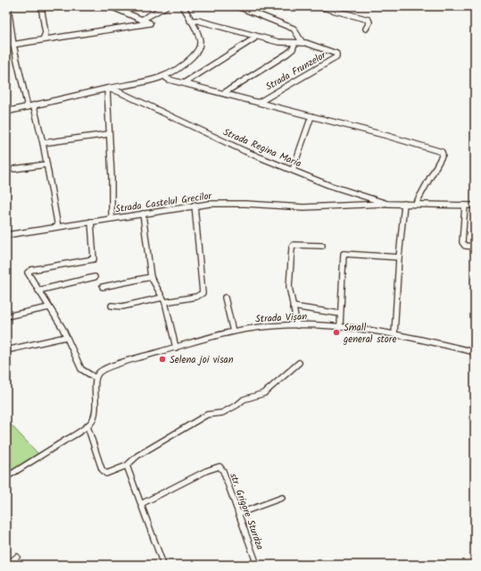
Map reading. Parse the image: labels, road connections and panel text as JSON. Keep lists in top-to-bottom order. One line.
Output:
{"streets":{"street":["Strada Frunzelor","Strada Regina Maria","Strada Castelul Grecilor","Strada Vișan","str. Grigore Sturdza"]},"crossings":[["Strada Regina Maria","Strada Castelul Grecilor"]],"places":["Small general store","Selena joi visan"]}
